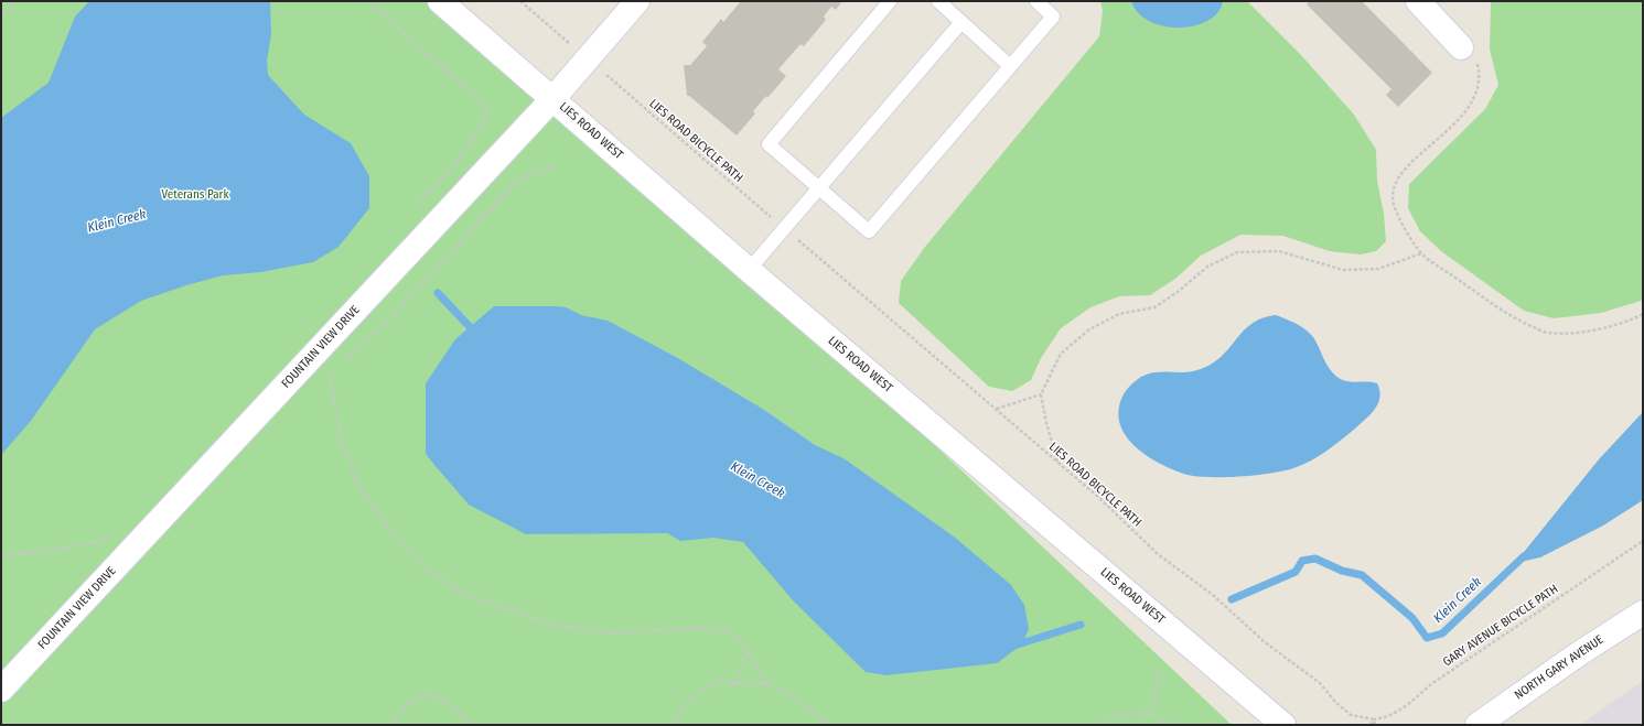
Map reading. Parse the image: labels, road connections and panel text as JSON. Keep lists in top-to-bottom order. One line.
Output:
{"streets":{"street":["LIES ROAD WEST","FOUNTAIN VIEW DRIVE","NORTH GARY AVENUE"],"path":["LIES ROAD BICYCLE PATH","GARY AVENUE BICYCLE PATH"]},"crossings":[["LIES ROAD WEST","FOUNTAIN VIEW DRIVE"],["LIES ROAD BICYCLE PATH","GARY AVENUE BICYCLE PATH"]],"water":["Klein Creek"],"parks":["Veterans Park"]}
